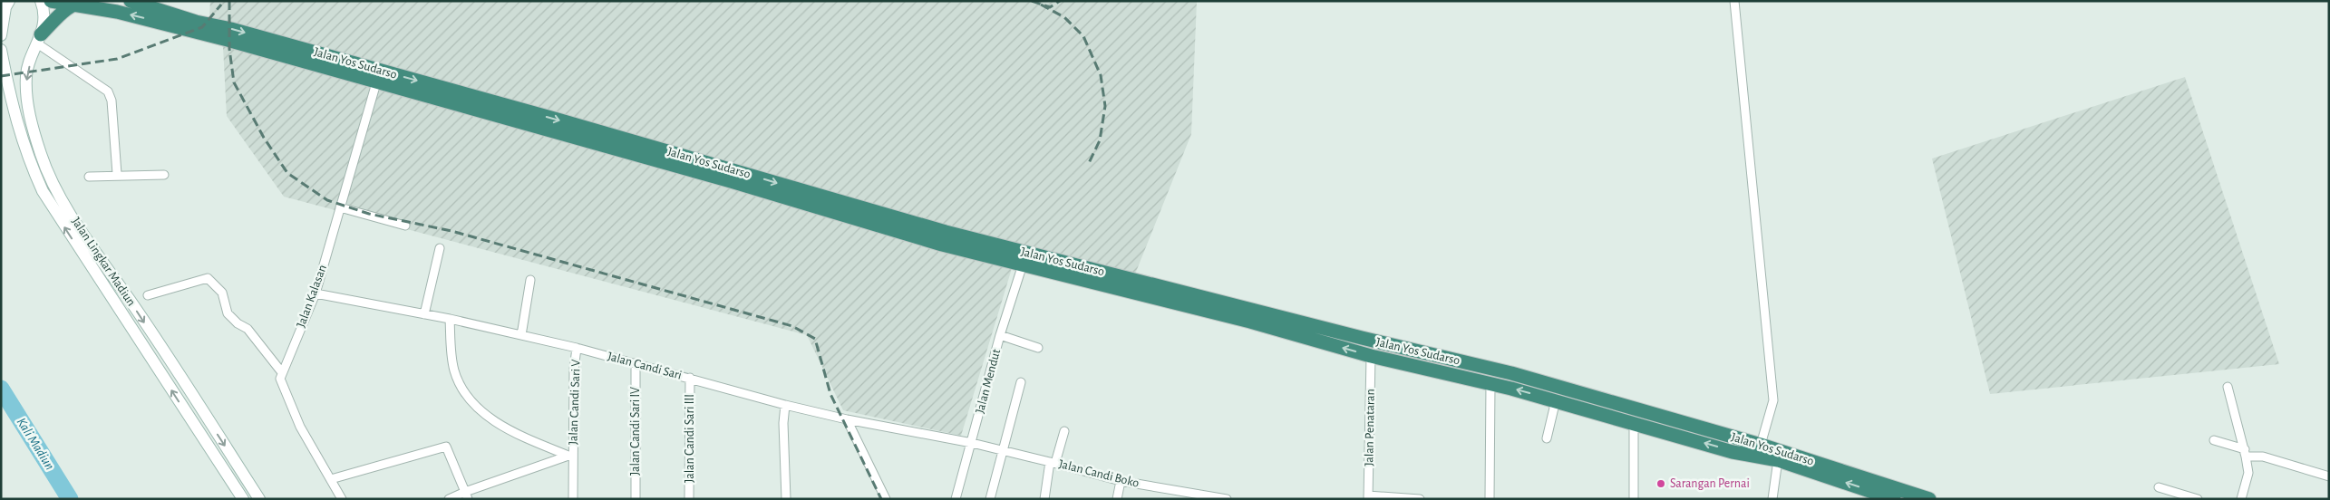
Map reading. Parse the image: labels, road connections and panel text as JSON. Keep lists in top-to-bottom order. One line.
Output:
{"streets":{"highway":["Jalan Yos Sudarso"],"main road":["Jalan Lingkar Madiun"],"street":["Jalan Kalasan","Jalan Candi Sari","Jalan Mendut","Jalan Candi Sari V","Jalan Penataran","Jalan Candi Sari IV","Jalan Candi Sari III","Jalan Candi Boko"]},"crossings":[["Jalan Yos Sudarso","Jalan Kalasan"],["Jalan Yos Sudarso","Jalan Mendut"],["Jalan Yos Sudarso","Jalan Penataran"],["Jalan Kalasan","Jalan Candi Sari"],["Jalan Candi Sari","Jalan Mendut"],["Jalan Candi Sari","Jalan Candi Sari V"],["Jalan Candi Sari","Jalan Candi Sari IV"],["Jalan Candi Sari","Jalan Candi Sari III"],["Jalan Candi Sari","Jalan Candi Boko"],["Jalan Mendut","Jalan Candi Boko"]],"water":["Kali Madiun"],"places":["Sarangan Pernai"]}
